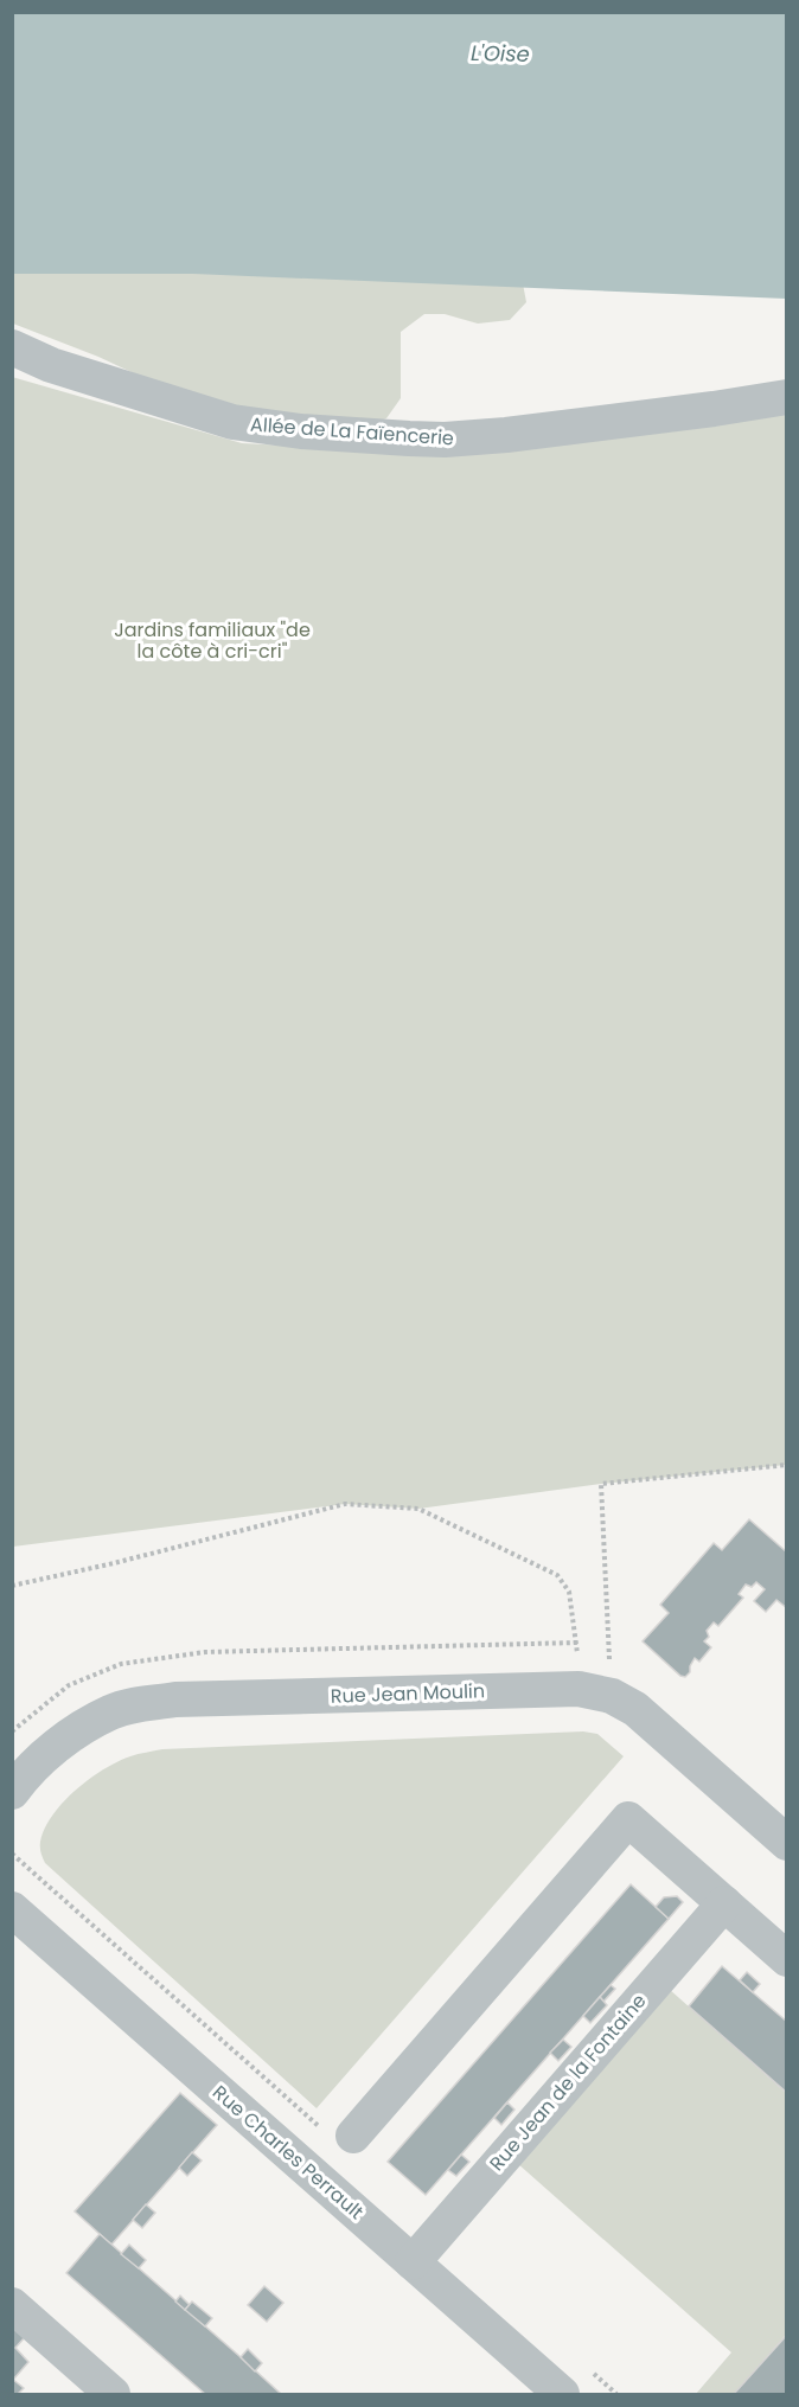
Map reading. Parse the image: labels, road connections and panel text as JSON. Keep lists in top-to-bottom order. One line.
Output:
{"streets":{"street":["Allée de La Faïencerie","Rue Jean Moulin","Rue Jean de la Fontaine","Rue Charles Perrault"]},"crossings":[["Rue Jean de la Fontaine","Rue Charles Perrault"]],"water":["L'Oise"],"parks":["Jardins familiaux \"de la côte à cri-cri\""]}
